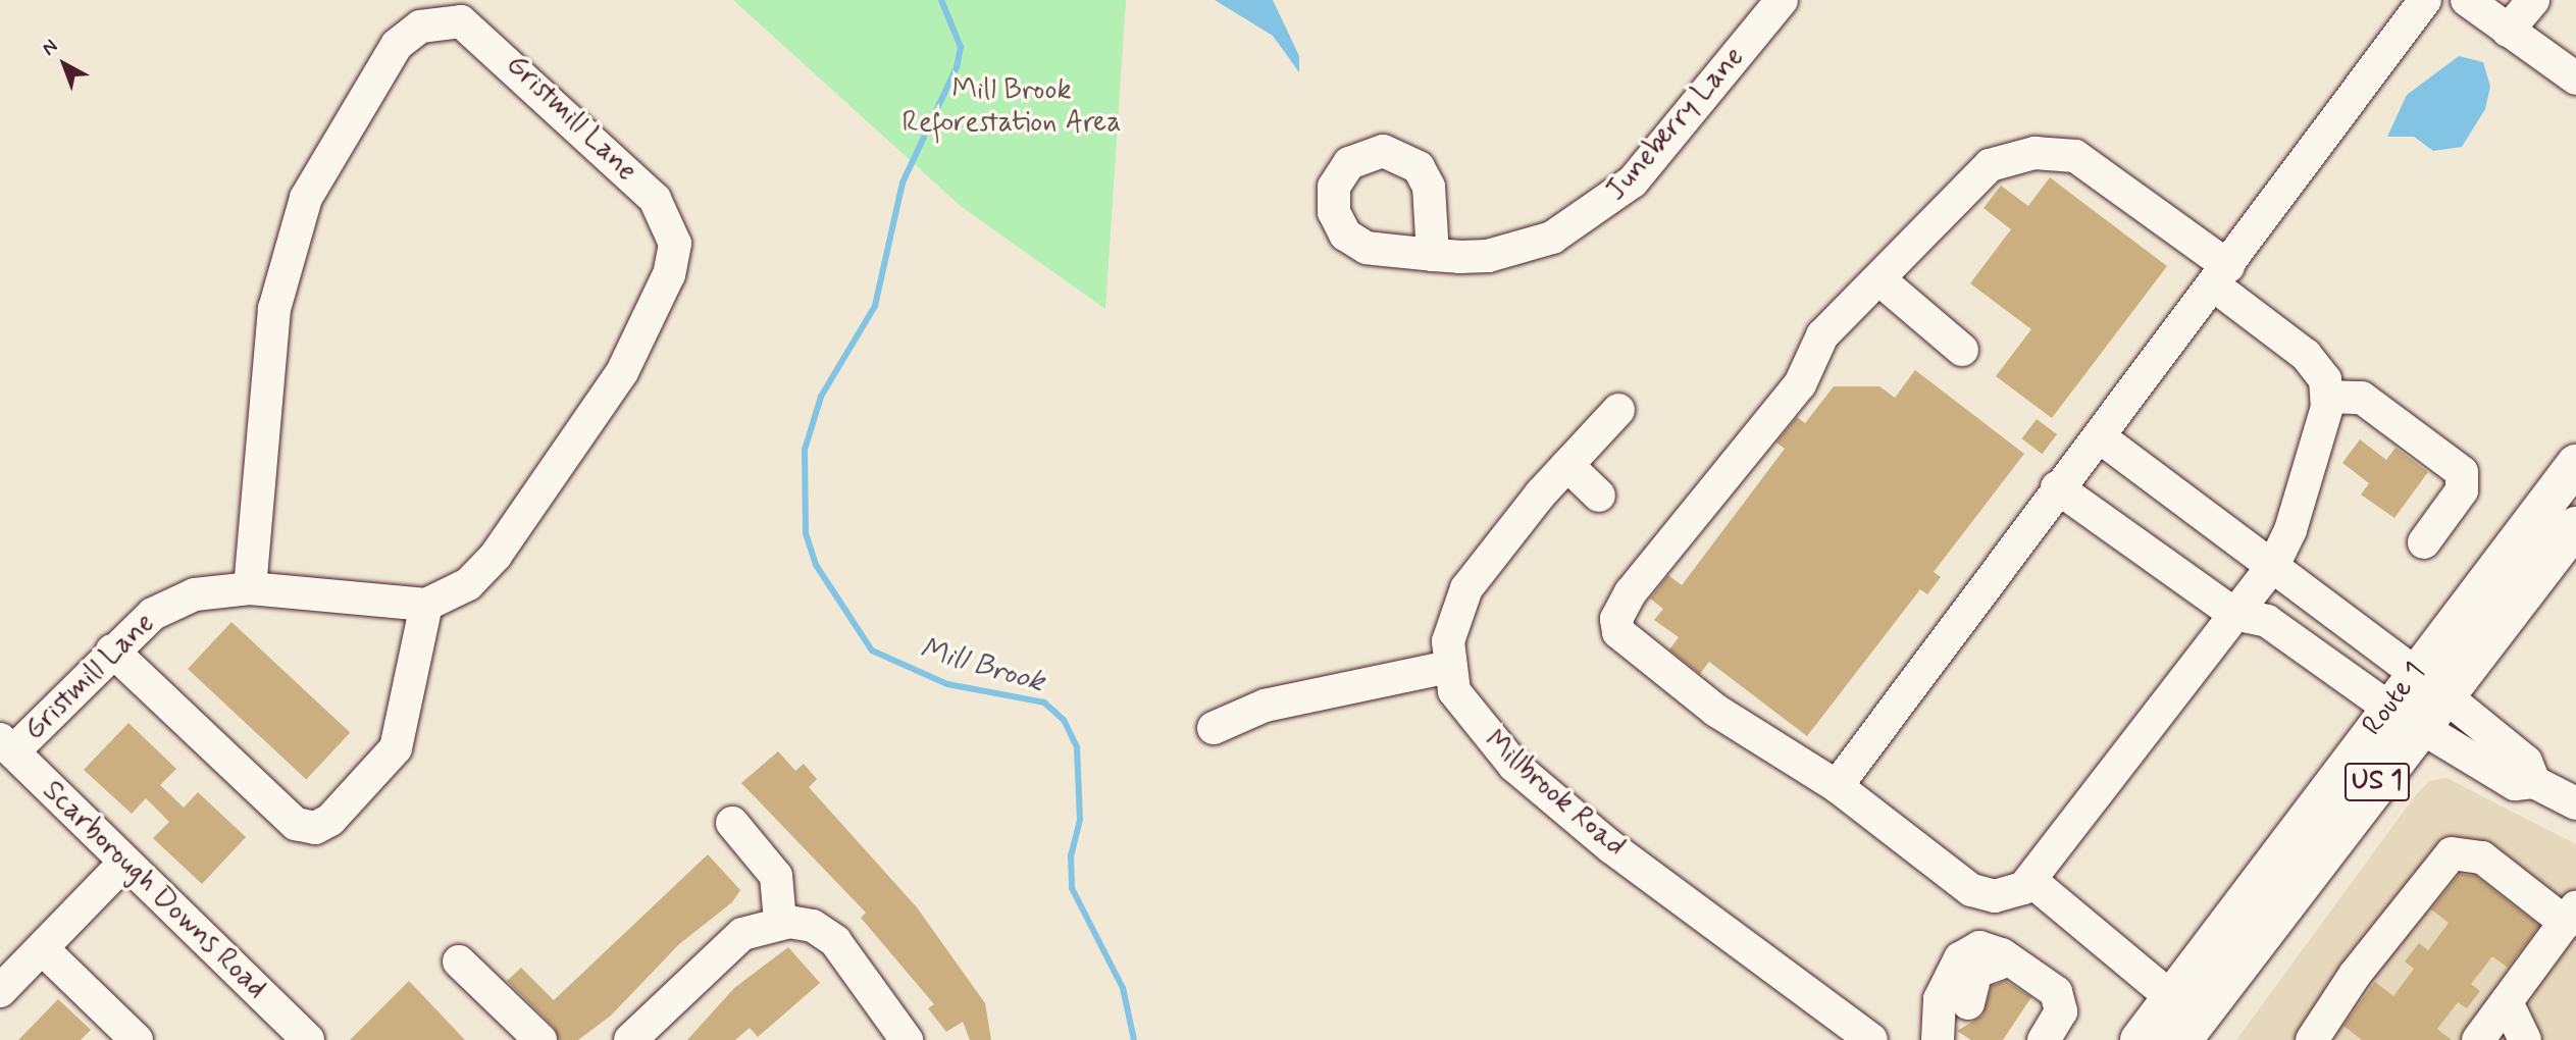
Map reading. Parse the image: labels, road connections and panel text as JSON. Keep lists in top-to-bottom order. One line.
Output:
{"streets":{"main road":["Route 1","US 1"],"street":["Gristmill Lane","Juneberry Lane","Millbrook Road","Scarborough Downs Road"]},"crossings":[["Gristmill Lane","Scarborough Downs Road"]],"water":["Mill Brook"],"parks":["Mill Brook Reforestation Area"],"north":"top left"}
